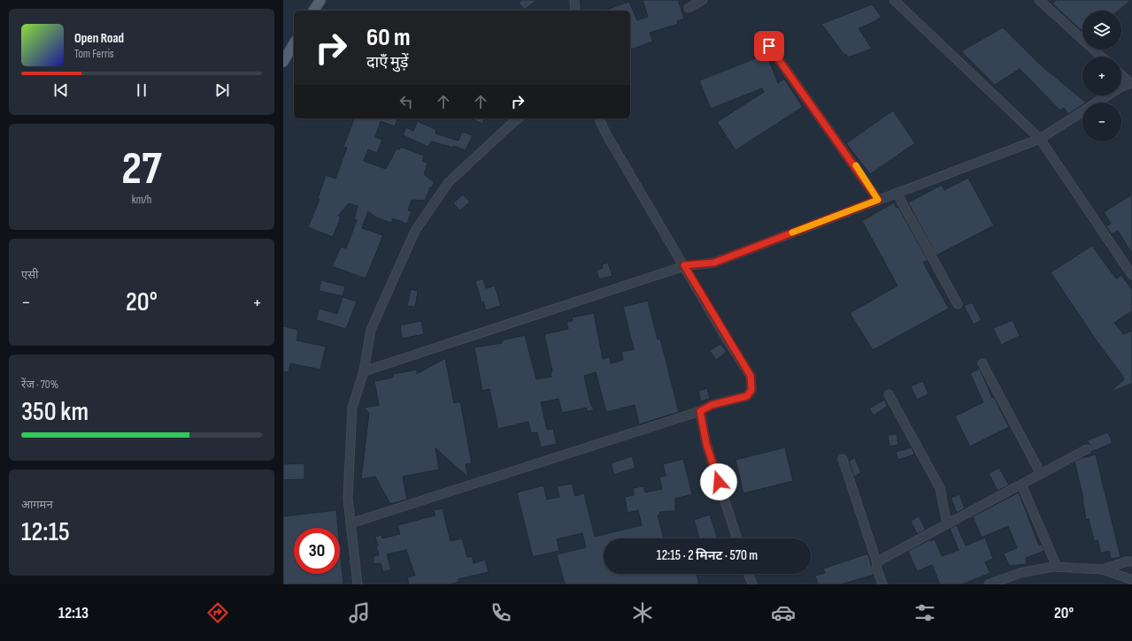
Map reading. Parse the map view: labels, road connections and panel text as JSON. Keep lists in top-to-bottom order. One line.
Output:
{"page":{"map_buttons":["+","−"],"turn":["60 m","दाएँ मुड़ें"],"song":["Open Road","Tom Ferris"],"tile":[["27","km/h"],"एसी",["रेंज · 70%","350 km"],["आगमन","12:15"]],"heat":["−","20°","+"],"limit":"30","trip":"12:15 · 2 मिनट · 570 m","tabs":["12:13","20°"]}}
